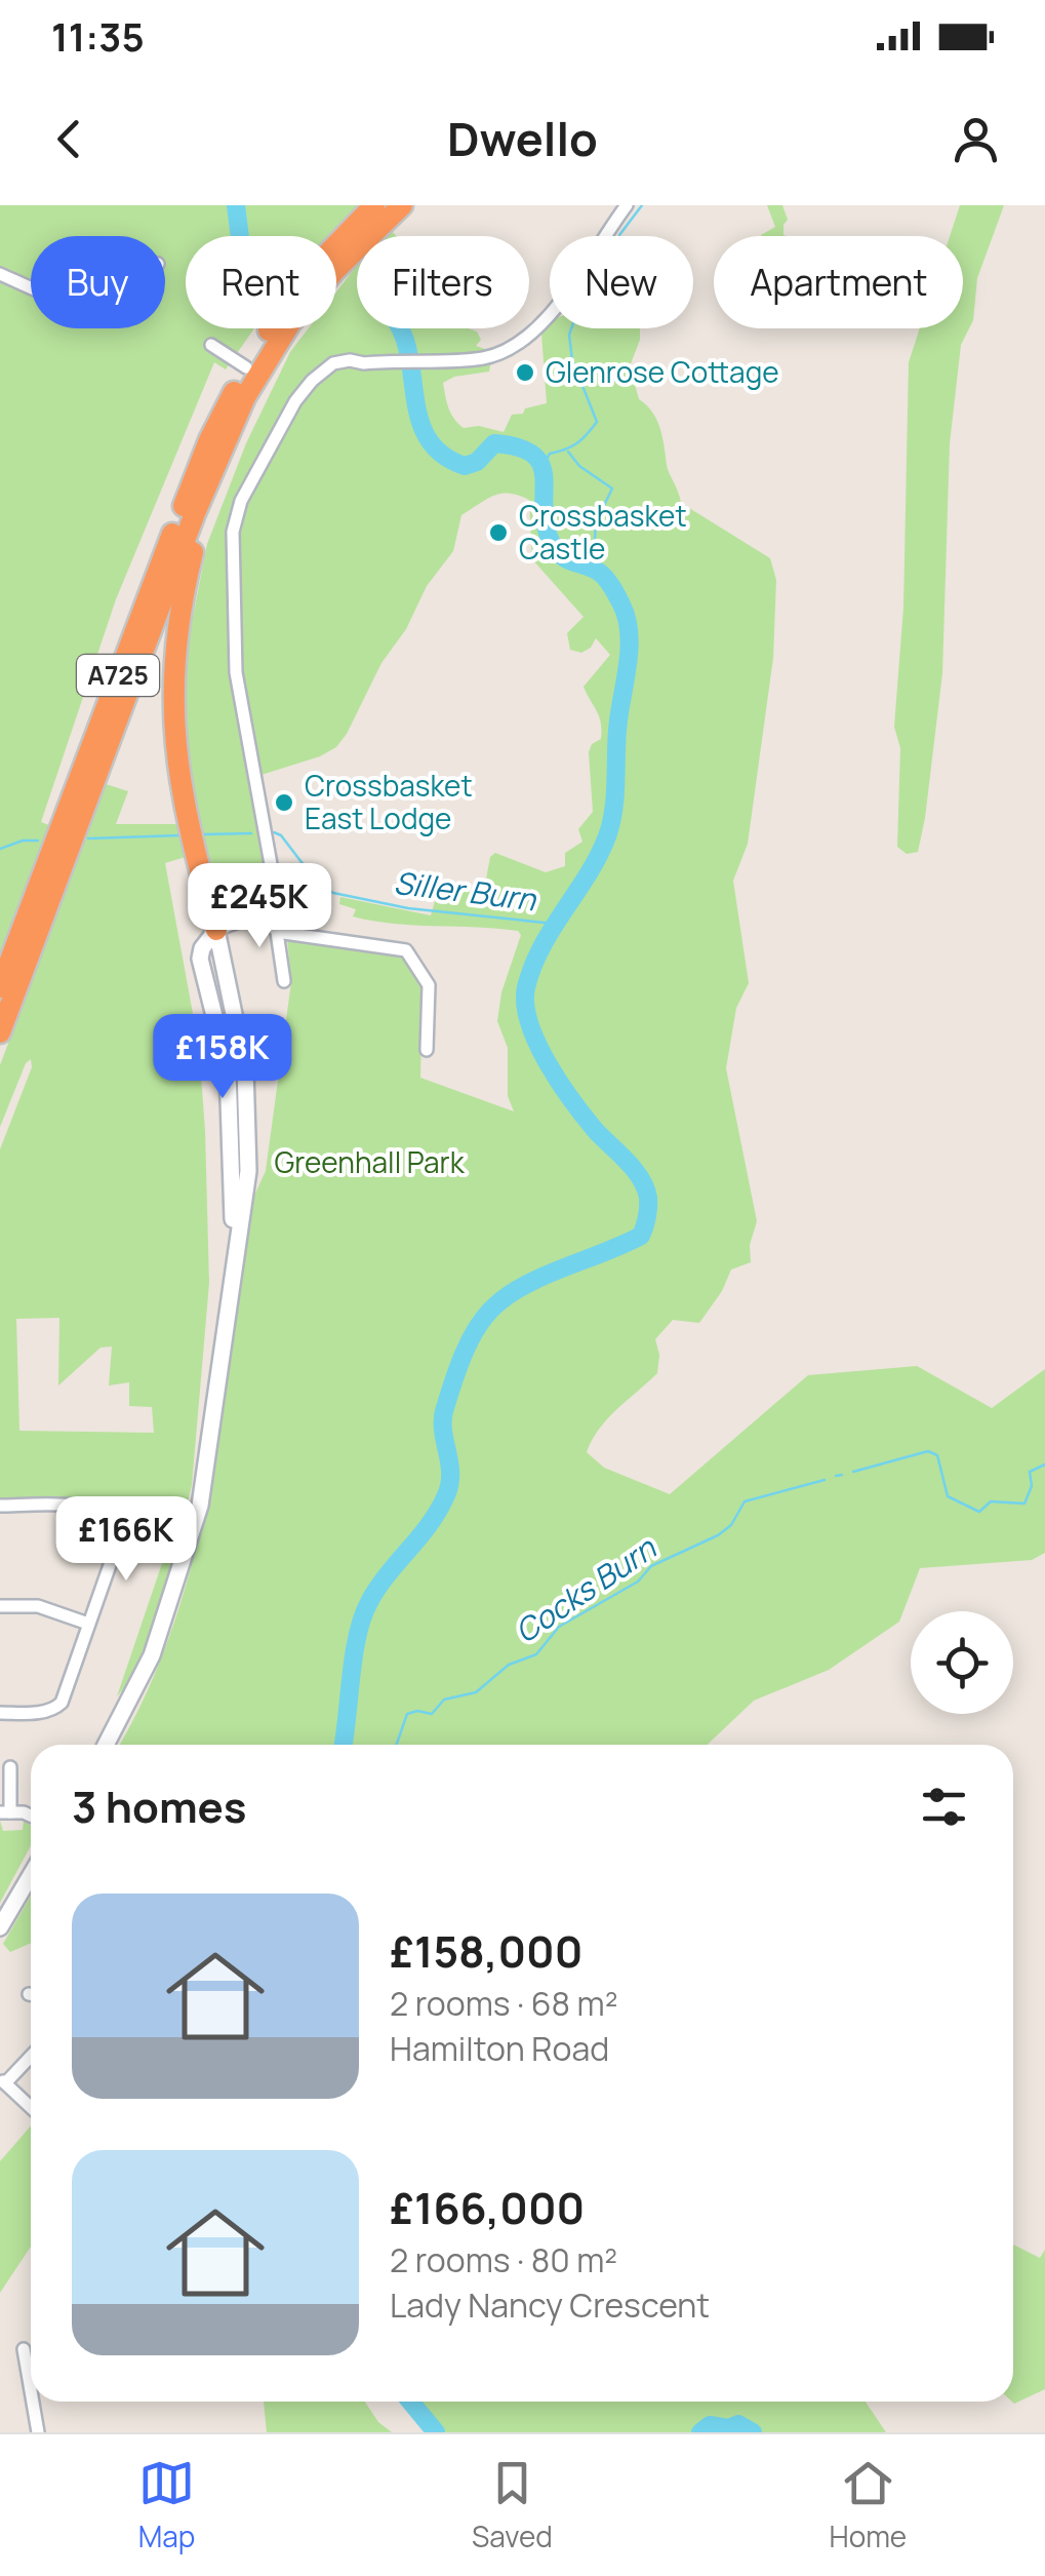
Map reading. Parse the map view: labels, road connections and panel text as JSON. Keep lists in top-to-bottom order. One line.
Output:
{"streets":{"highway":["A725"]},"water":["Siller Burn","Cocks Burn"],"parks":["Greenhall Park"],"places":["Glenrose Cottage","Crossbasket Castle","Crossbasket East Lodge"],"page":{"status":"11:35","header":"Dwello","chip":["Buy","Rent","Filters","New","Apartment"],"price":["£245K","£158K","£166K"],"heading":"3 homes","list":[{"name":"£158,000","note":"2 rooms · 68 m² · Hamilton Road"},{"name":"£166,000","note":"2 rooms · 80 m² · Lady Nancy Crescent"}],"tabs":["Map","Saved","Home"]}}
